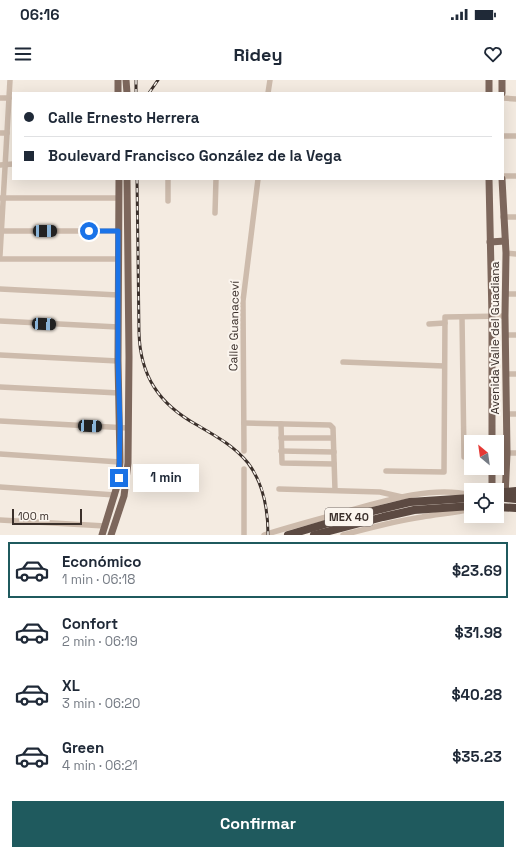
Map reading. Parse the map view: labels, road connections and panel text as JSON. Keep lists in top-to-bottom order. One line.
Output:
{"streets":{"highway":["MEX 40"],"main road":["Avenida Valle del Guadiana"],"street":["Calle Guanaceví"]},"scale_bar":"100 m","north":"top left","page":{"status":"06:16","header":"Ridey","banner":["Calle Ernesto Herrera","Boulevard Francisco González de la Vega"],"bubble":"1 min","scale":"100 m","list":[{"name":"Económico","note":"1 min · 06:18","value":"$23.69"},{"name":"Confort","note":"2 min · 06:19","value":"$31.98"},{"name":"XL","note":"3 min · 06:20","value":"$40.28"},{"name":"Green","note":"4 min · 06:21","value":"$35.23"}],"buttons":"Confirmar"}}
